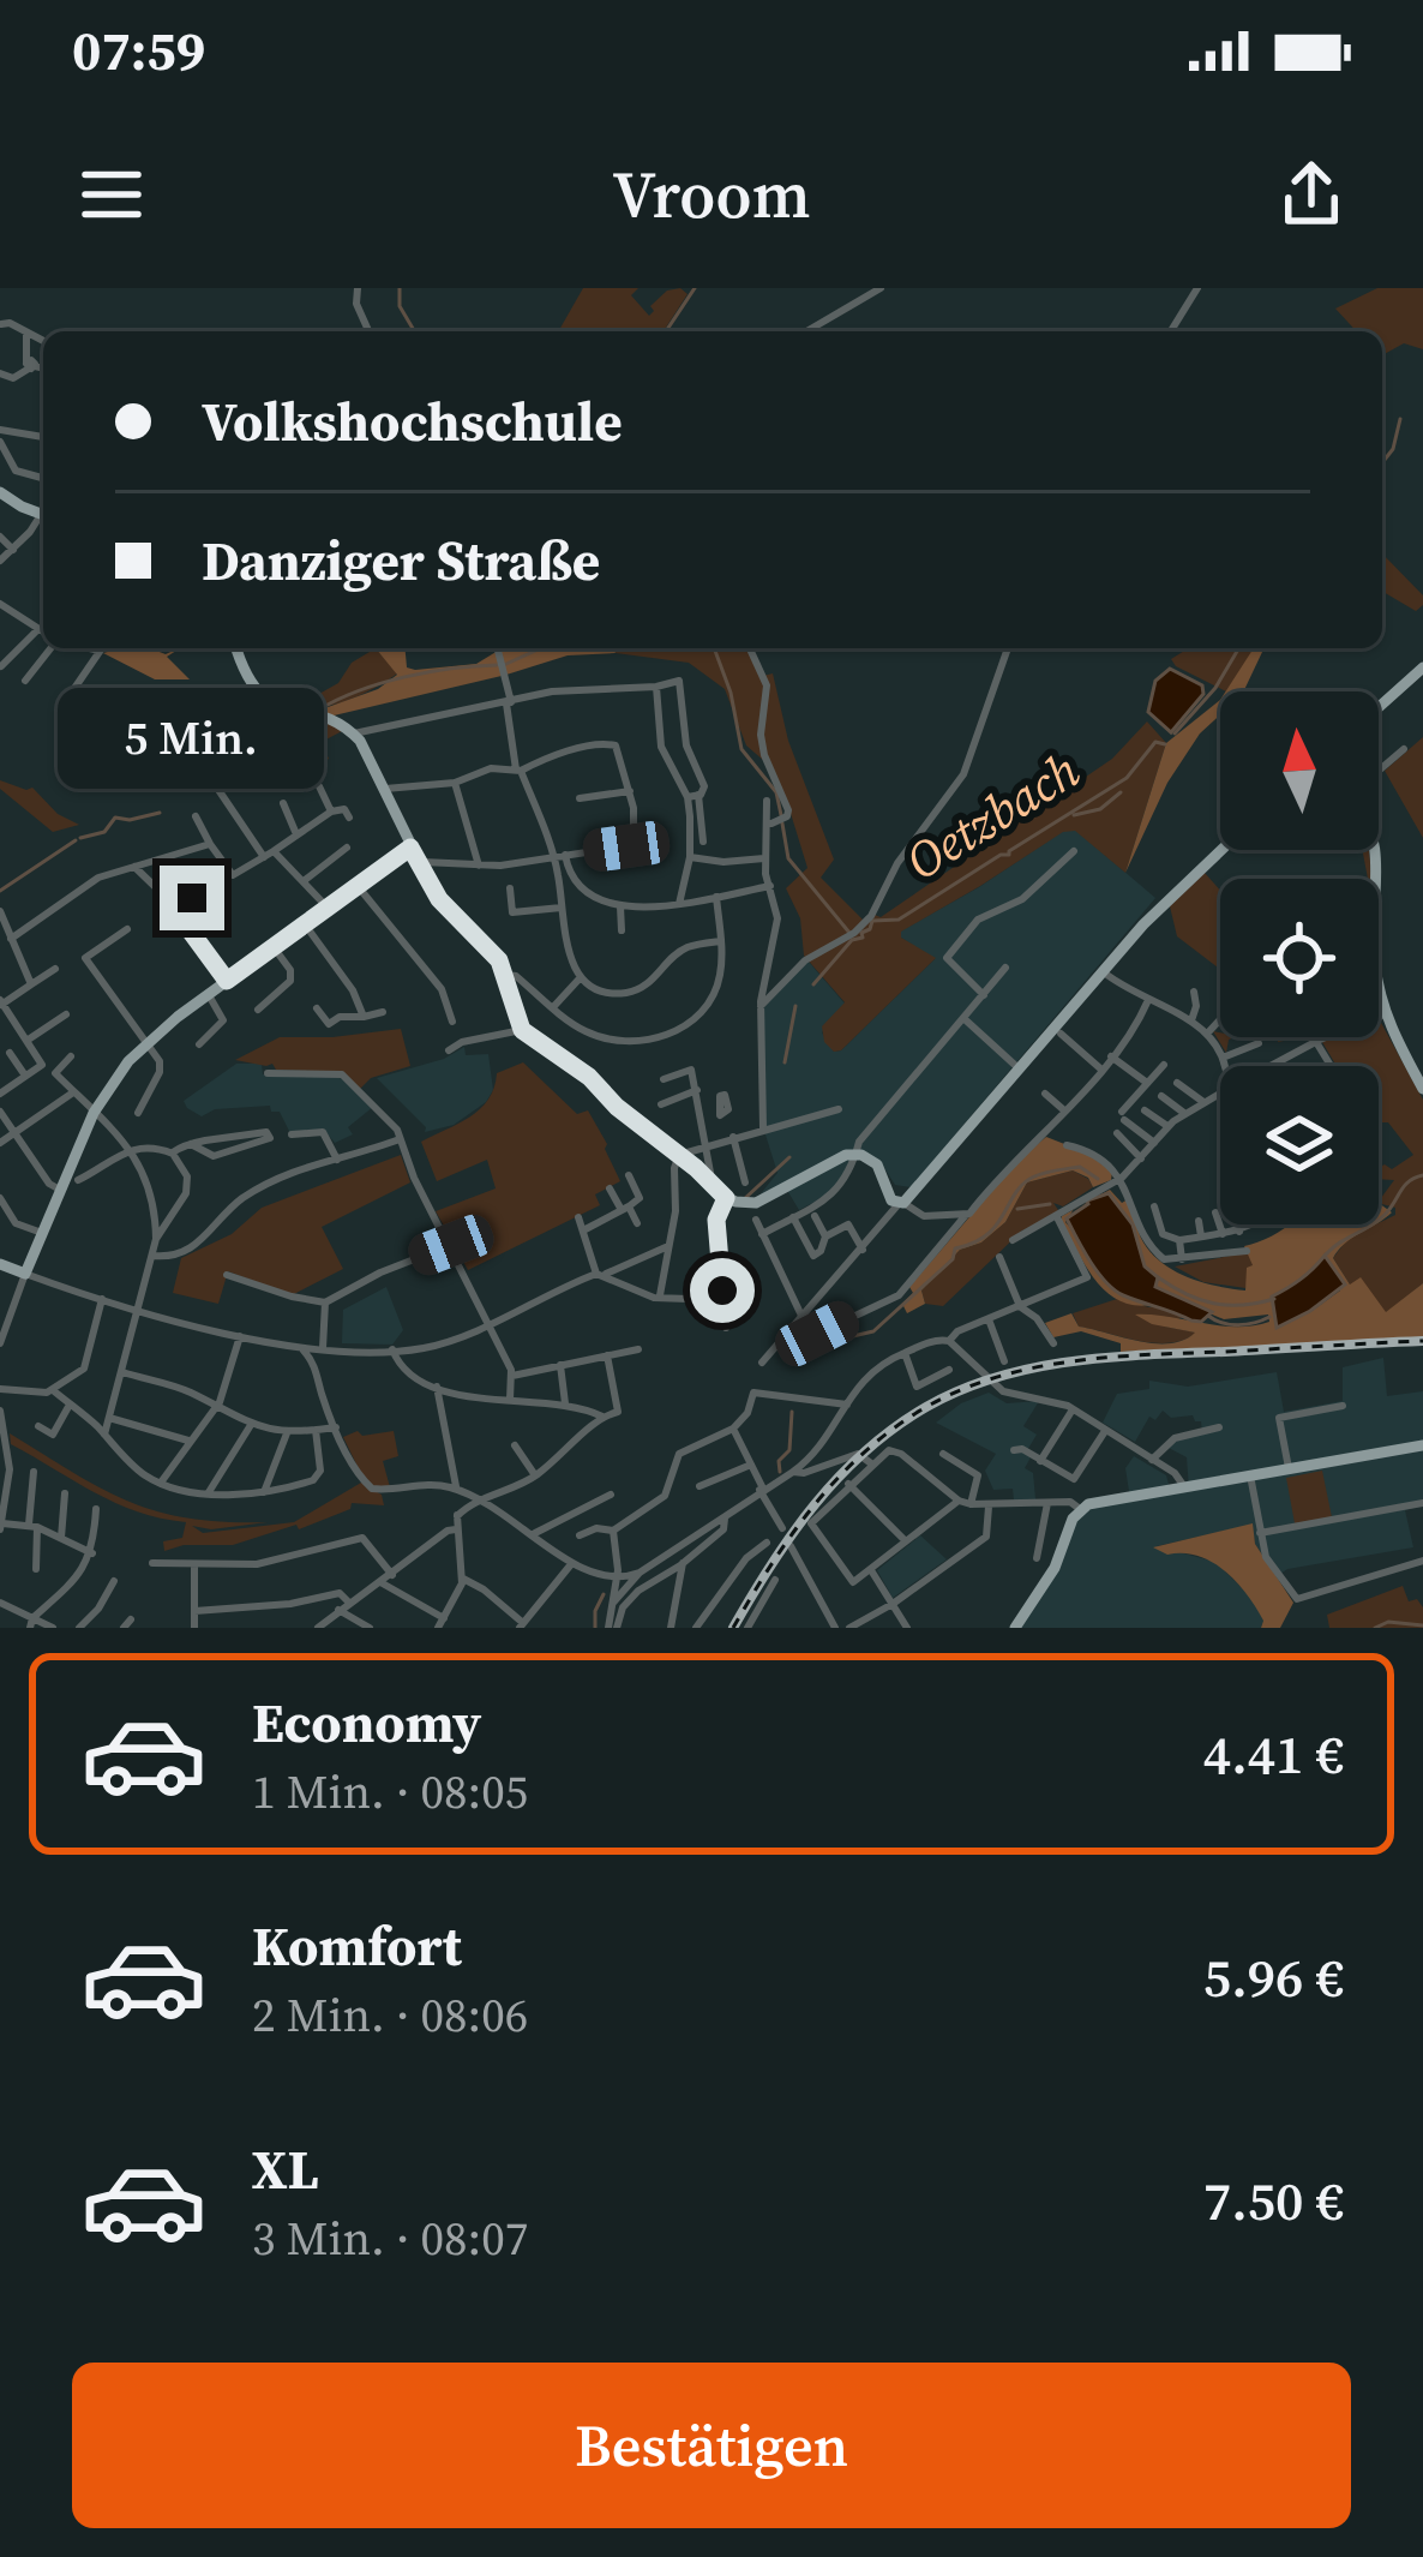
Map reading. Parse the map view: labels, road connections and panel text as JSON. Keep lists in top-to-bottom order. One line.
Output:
{"water":["Oetzbach"],"north":"top","page":{"status":"07:59","header":"Vroom","banner":["Volkshochschule","Danziger Straße"],"bubble":"5 Min.","list":[{"name":"Economy","note":"1 Min. · 08:05","value":"4.41 €"},{"name":"Komfort","note":"2 Min. · 08:06","value":"5.96 €"},{"name":"XL","note":"3 Min. · 08:07","value":"7.50 €"}],"buttons":"Bestätigen"}}
